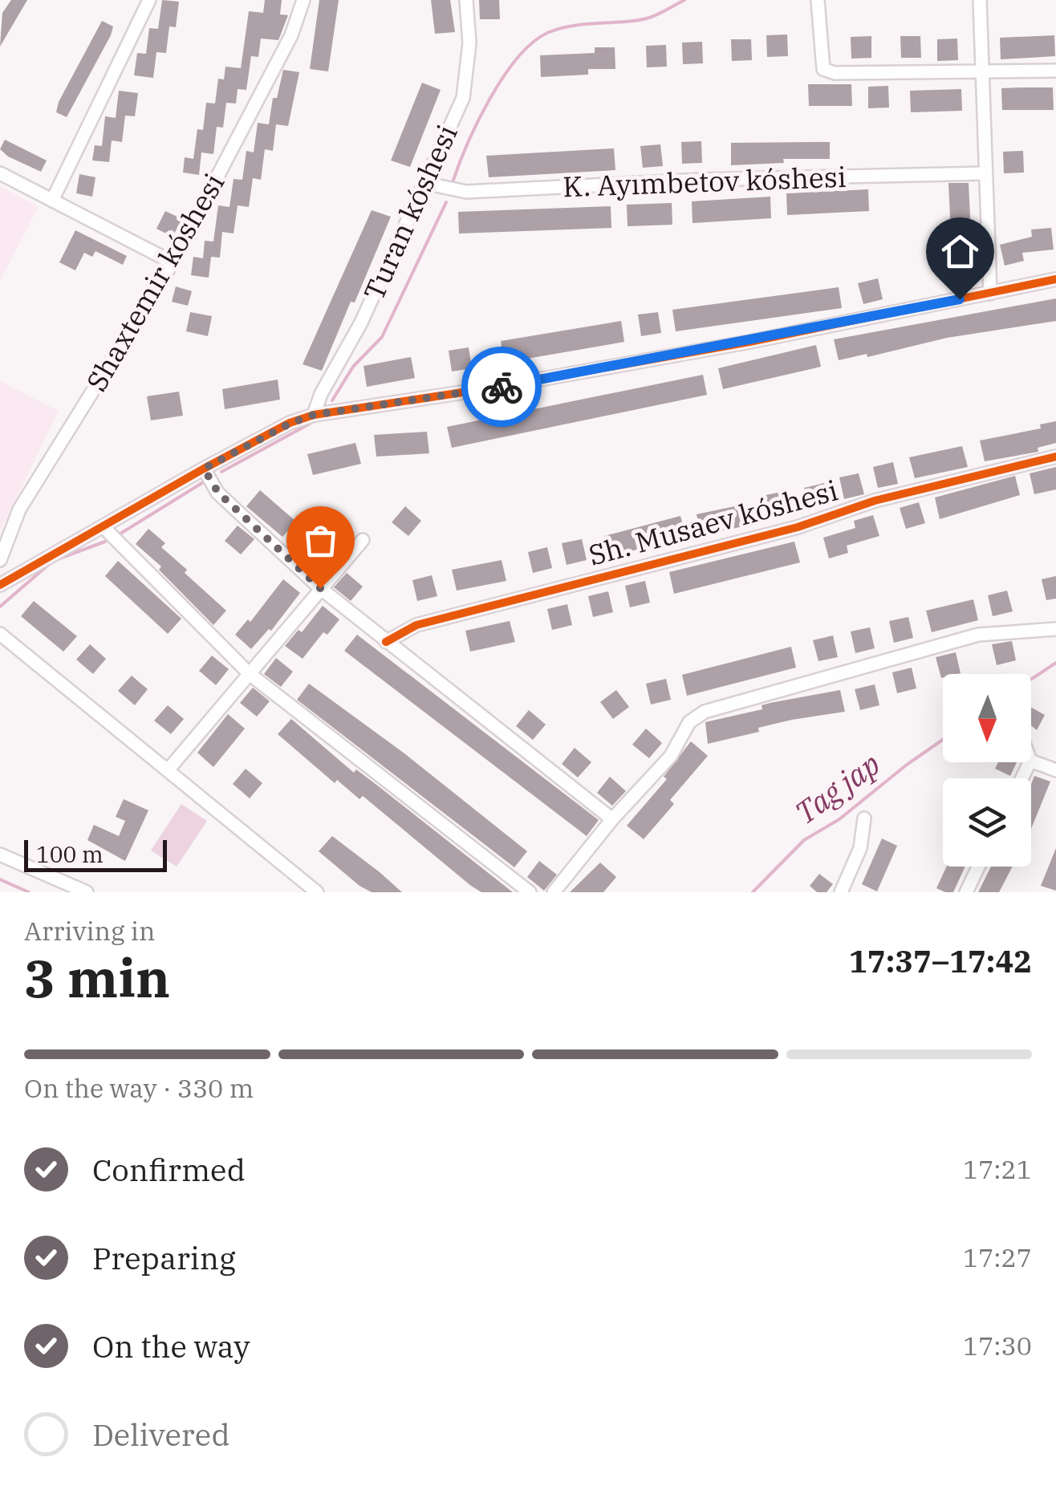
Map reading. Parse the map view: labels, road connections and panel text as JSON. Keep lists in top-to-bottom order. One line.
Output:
{"streets":{"street":["K. Ayımbetov kóshesi","Turan kóshesi","Shaxtemir kóshesi","Sh. Musaev kóshesi"]},"crossings":[["K. Ayımbetov kóshesi","Turan kóshesi"]],"water":["Tag jap"],"scale_bar":"100 m","north":"bottom","page":{"scale":"100 m","heading":["3 min","Arriving in","17:37–17:42"],"bar":"On the way · 330 m","list":[["Confirmed","17:21"],["Preparing","17:27"],["On the way","17:30"],"Delivered"]}}
